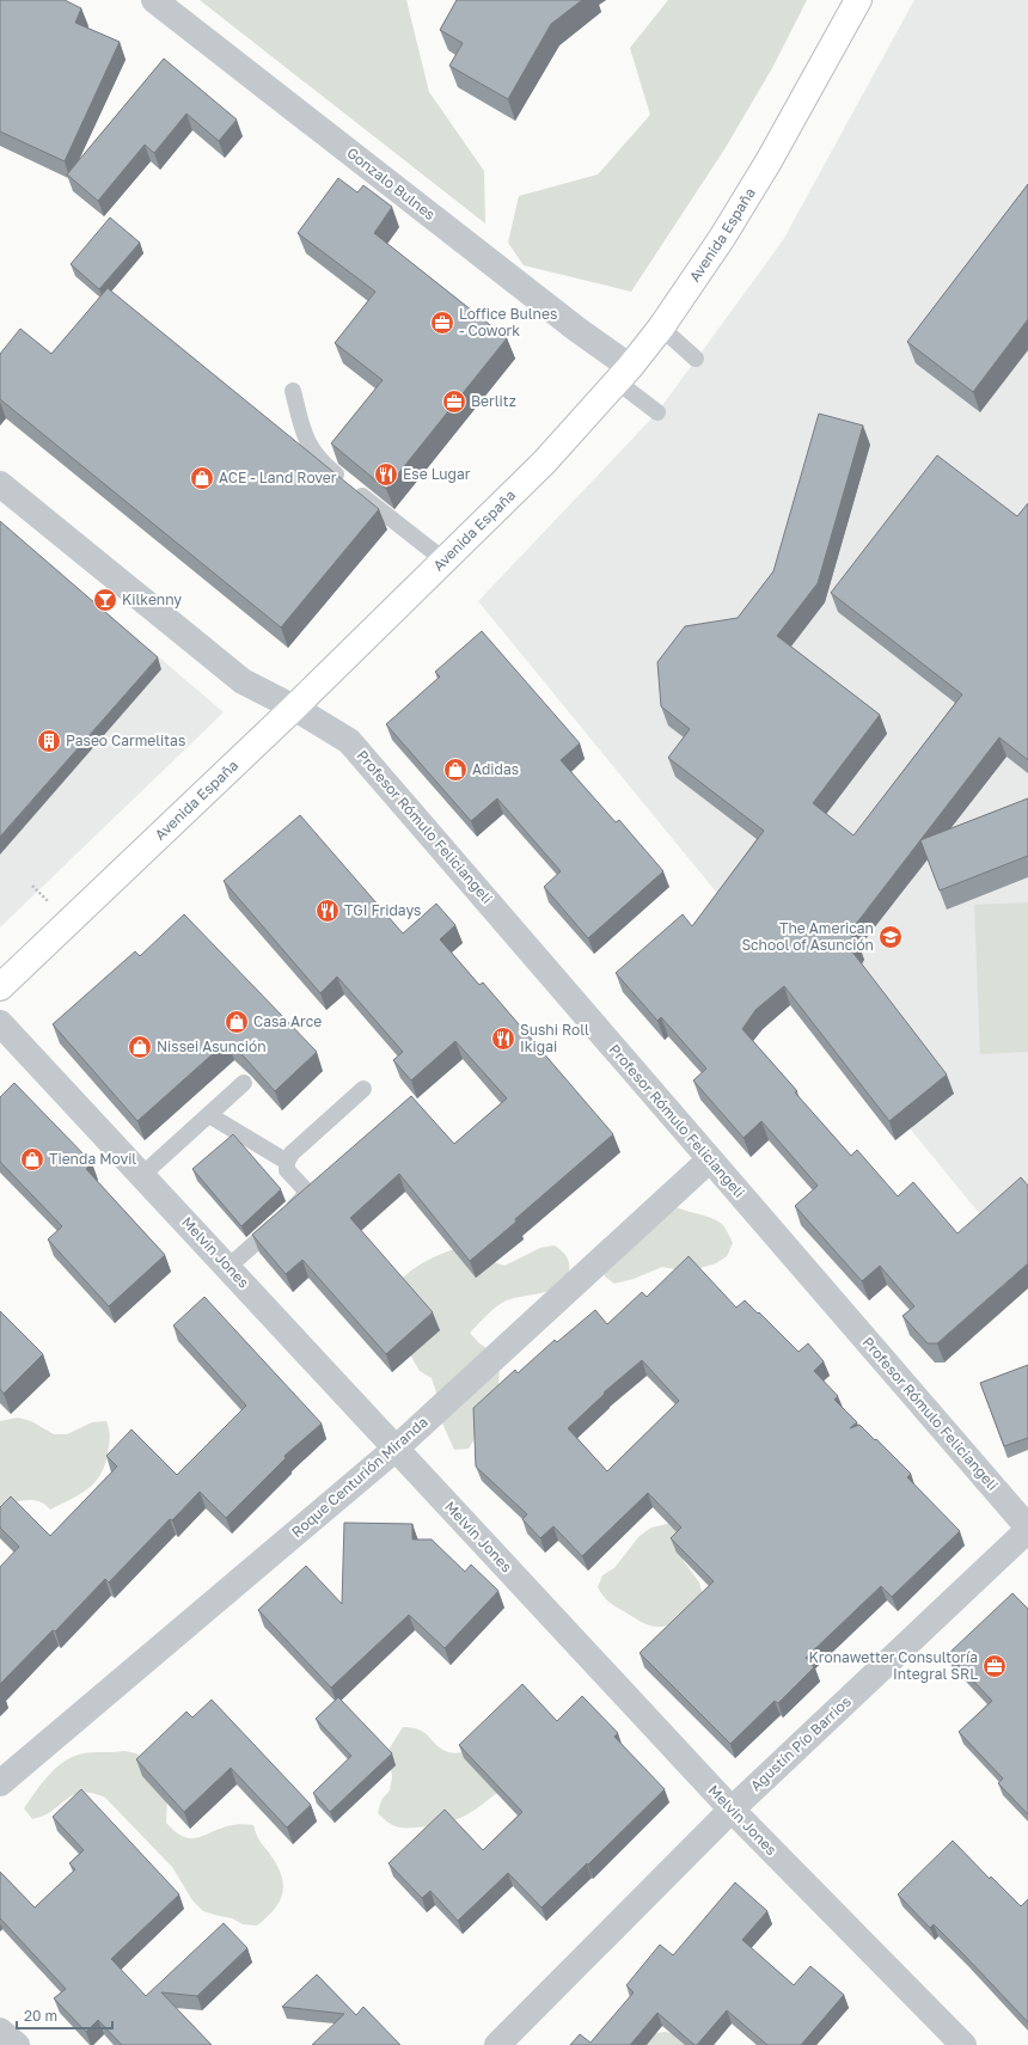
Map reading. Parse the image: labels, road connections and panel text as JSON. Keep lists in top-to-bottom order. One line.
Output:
{"streets":{"main road":["Avenida España"],"street":["Gonzalo Bulnes","Profesor Rómulo Feliciangeli","Melvin Jones","Roque Centurión Miranda","Agustín Pío Barrios"]},"crossings":[["Gonzalo Bulnes","Avenida España"],["Avenida España","Profesor Rómulo Feliciangeli"],["Profesor Rómulo Feliciangeli","Roque Centurión Miranda"],["Profesor Rómulo Feliciangeli","Agustín Pío Barrios"],["Melvin Jones","Roque Centurión Miranda"],["Melvin Jones","Agustín Pío Barrios"]],"places":{"office":["Loffice Bulnes - Cowork","Berlitz","Kronawetter Consultoría Integral SRL"],"restaurant":["Ese Lugar","TGI Fridays","Sushi Roll Ikigai"],"shop":["ACE - Land Rover","Adidas","Casa Arce","Nissei Asunción","Tienda Movil"],"bar":["Kilkenny"],"building":["Paseo Carmelitas"],"school or university":["The American School of Asunción"]},"scale_bar":"20 m"}
